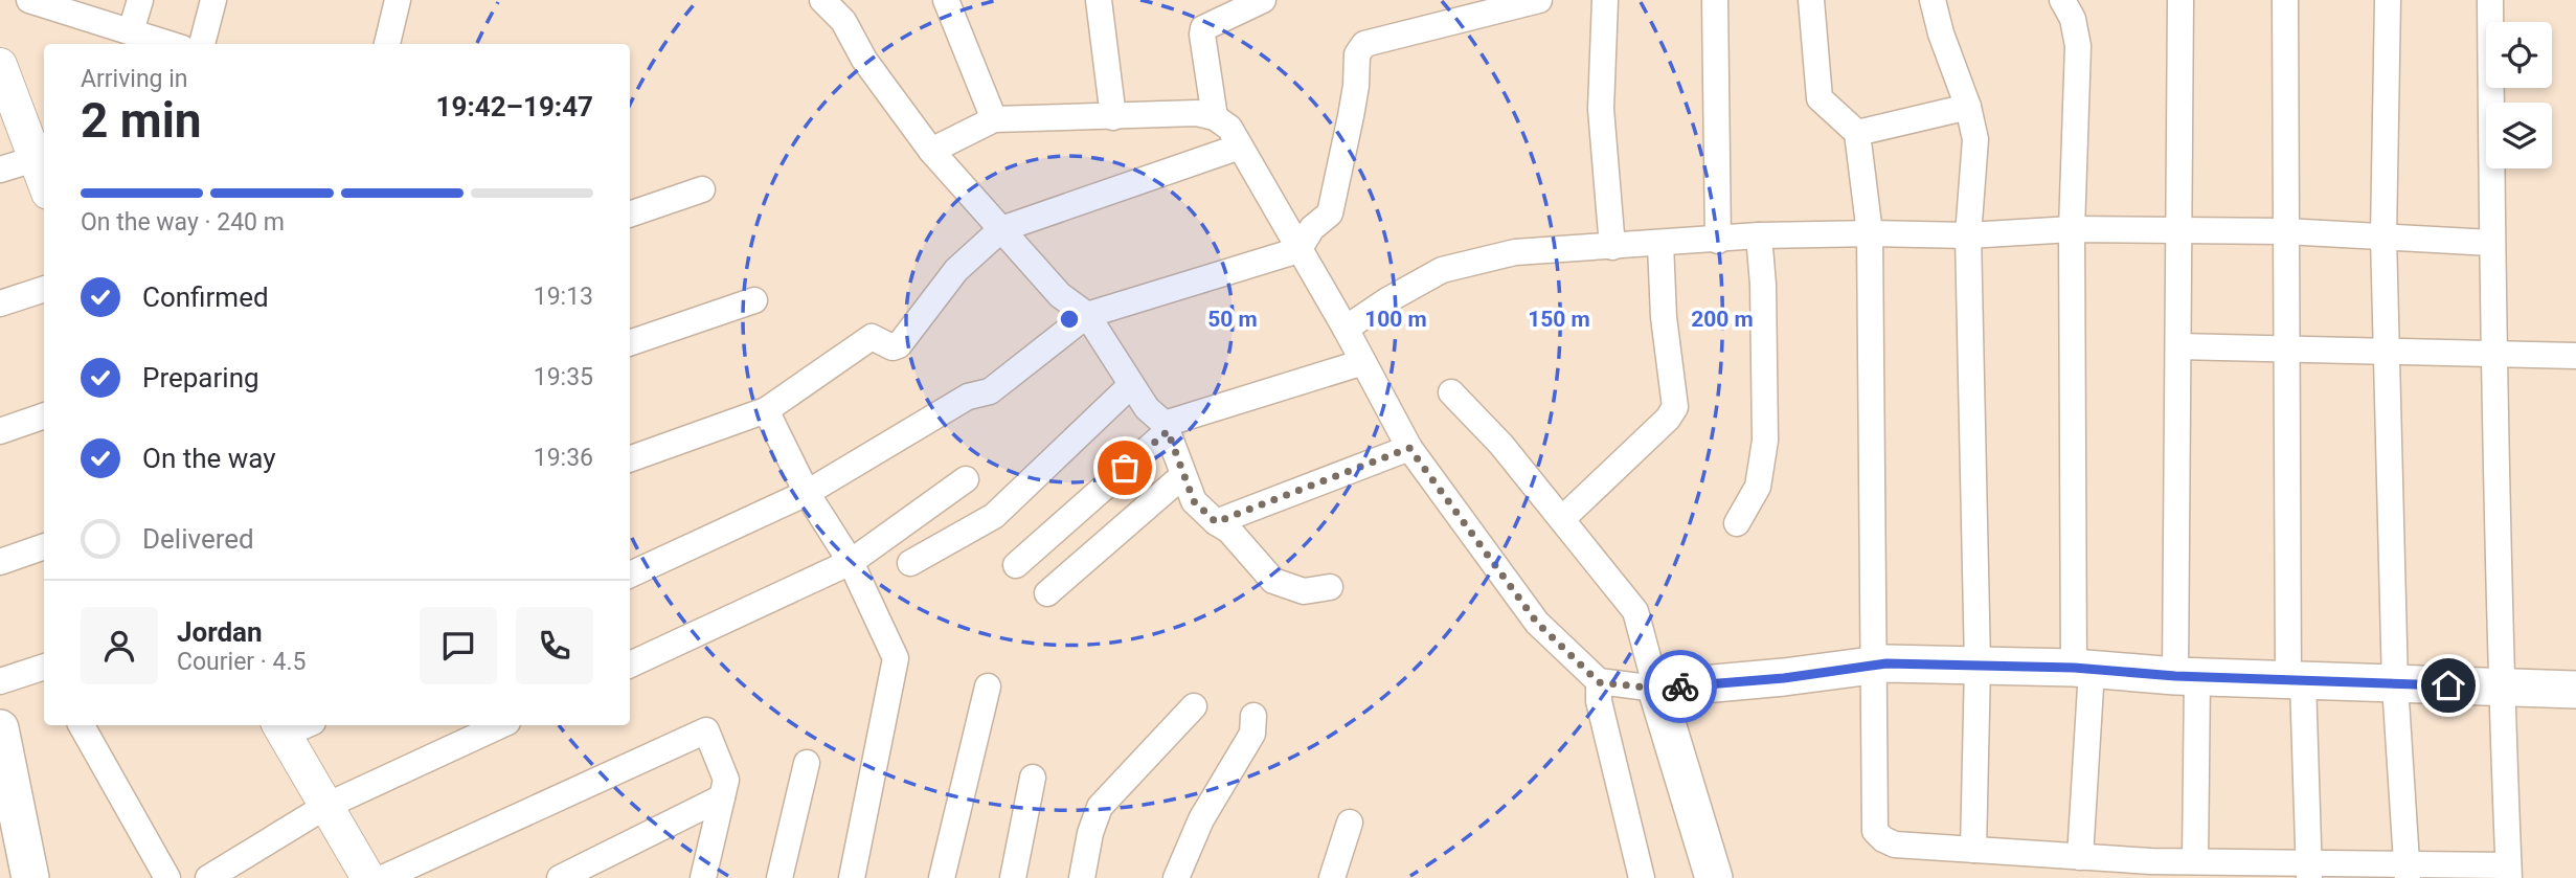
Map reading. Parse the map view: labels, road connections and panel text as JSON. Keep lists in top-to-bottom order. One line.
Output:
{"page":{"heading":["2 min","Arriving in","19:42–19:47"],"panel":["Jordan","Courier · 4.5"],"bar":"On the way · 240 m","list":[["Confirmed","19:13"],["Preparing","19:35"],["On the way","19:36"],"Delivered"]},"rings":["50 m","100 m","150 m","200 m"]}
